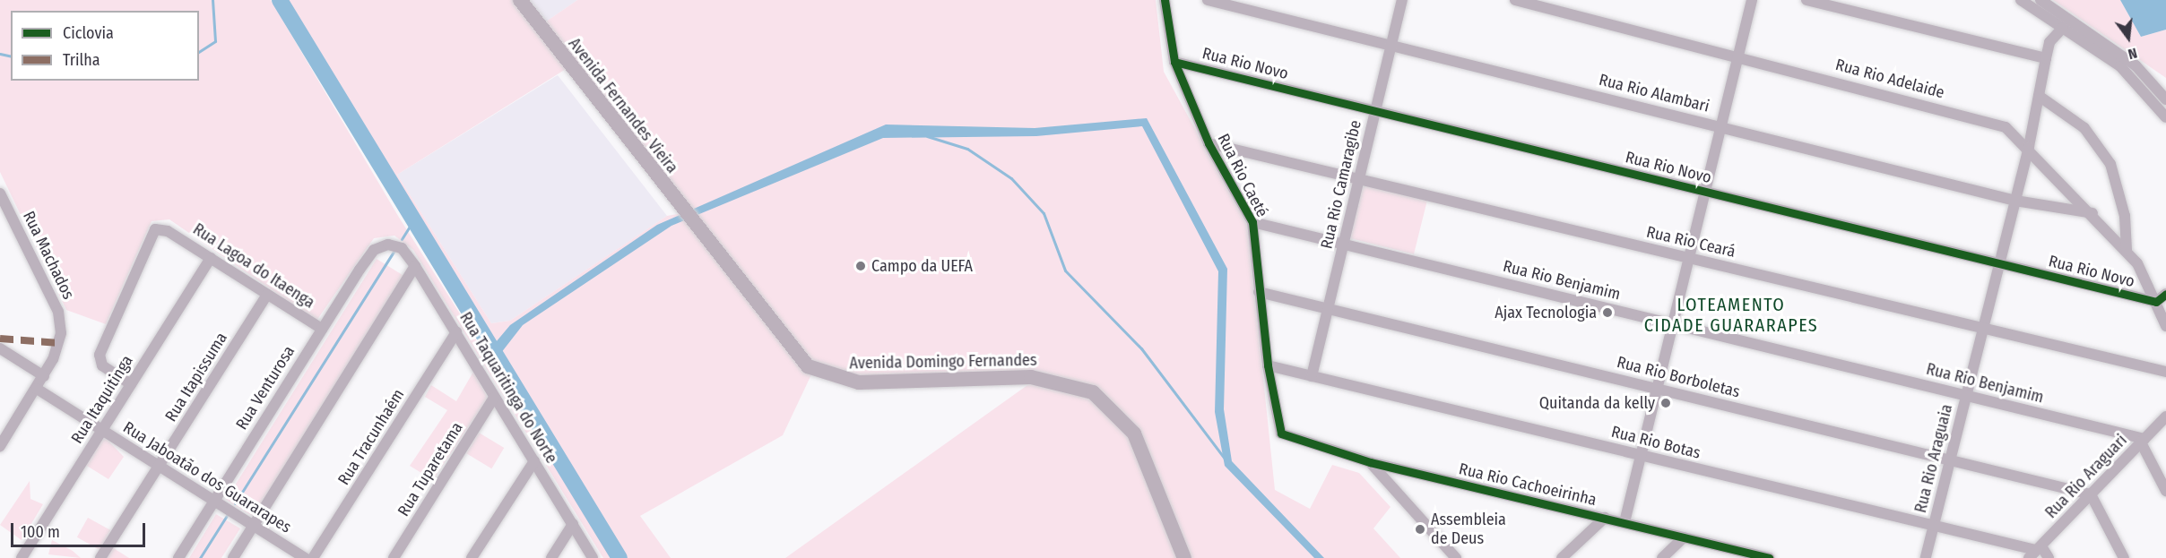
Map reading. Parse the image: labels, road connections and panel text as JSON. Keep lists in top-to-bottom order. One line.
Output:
{"streets":{"main road":["Avenida Fernandes Vieira","Avenida Domingo Fernandes"],"street":["Rua Rio Novo","Rua Rio Adelaide","Rua Rio Alambari","Rua Rio Caeté","Rua Rio Camaragibe","Rua Rio Ceará","Rua Machados","Rua Lagoa do Itaenga","Rua Rio Benjamim","Rua Itapissuma","Rua Rio Borboletas","Rua Venturosa","Rua Taquaritinga do Norte","Rua Itaquitinga","Rua Tracunhaém","Rua Rio Botas","Rua Rio Araguaia","Rua Tuparetama","Rua Rio Araguari","Rua Jaboatão dos Guararapes","Rua Rio Cachoeirinha"]},"crossings":[["Rua Rio Novo","Rua Rio Adelaide"],["Rua Rio Novo","Rua Rio Caeté"],["Rua Rio Novo","Rua Rio Camaragibe"],["Rua Rio Novo","Rua Rio Araguaia"],["Rua Rio Adelaide","Rua Rio Alambari"],["Rua Rio Adelaide","Rua Rio Araguaia"],["Rua Rio Alambari","Rua Rio Camaragibe"],["Rua Rio Alambari","Rua Rio Araguaia"],["Avenida Fernandes Vieira","Avenida Domingo Fernandes"],["Rua Rio Caeté","Rua Rio Ceará"],["Rua Rio Caeté","Rua Rio Benjamim"],["Rua Rio Caeté","Rua Rio Borboletas"],["Rua Rio Caeté","Rua Rio Botas"],["Rua Rio Caeté","Rua Rio Cachoeirinha"],["Rua Rio Camaragibe","Rua Rio Ceará"],["Rua Rio Camaragibe","Rua Rio Benjamim"],["Rua Rio Camaragibe","Rua Rio Borboletas"],["Rua Rio Camaragibe","Rua Rio Botas"],["Rua Rio Ceará","Rua Rio Araguaia"],["Rua Machados","Rua Jaboatão dos Guararapes"],["Rua Lagoa do Itaenga","Rua Itapissuma"],["Rua Lagoa do Itaenga","Rua Venturosa"],["Rua Lagoa do Itaenga","Rua Itaquitinga"],["Rua Rio Benjamim","Rua Rio Araguaia"],["Rua Rio Benjamim","Rua Rio Araguari"],["Rua Itapissuma","Rua Jaboatão dos Guararapes"],["Rua Rio Borboletas","Rua Rio Araguaia"],["Rua Rio Borboletas","Rua Rio Araguari"],["Rua Venturosa","Rua Taquaritinga do Norte"],["Rua Venturosa","Rua Jaboatão dos Guararapes"],["Rua Taquaritinga do Norte","Rua Tracunhaém"],["Rua Taquaritinga do Norte","Rua Tuparetama"],["Rua Itaquitinga","Rua Jaboatão dos Guararapes"],["Rua Rio Botas","Rua Rio Araguaia"],["Rua Rio Botas","Rua Rio Araguari"]],"districts":["LOTEAMENTO CIDADE GUARARAPES"],"places":["Campo da UEFA","Ajax Tecnologia","Quitanda da kelly","Assembleia de Deus"],"legend":["Ciclovia","Trilha"],"scale_bar":"100 m","north":"bottom"}
